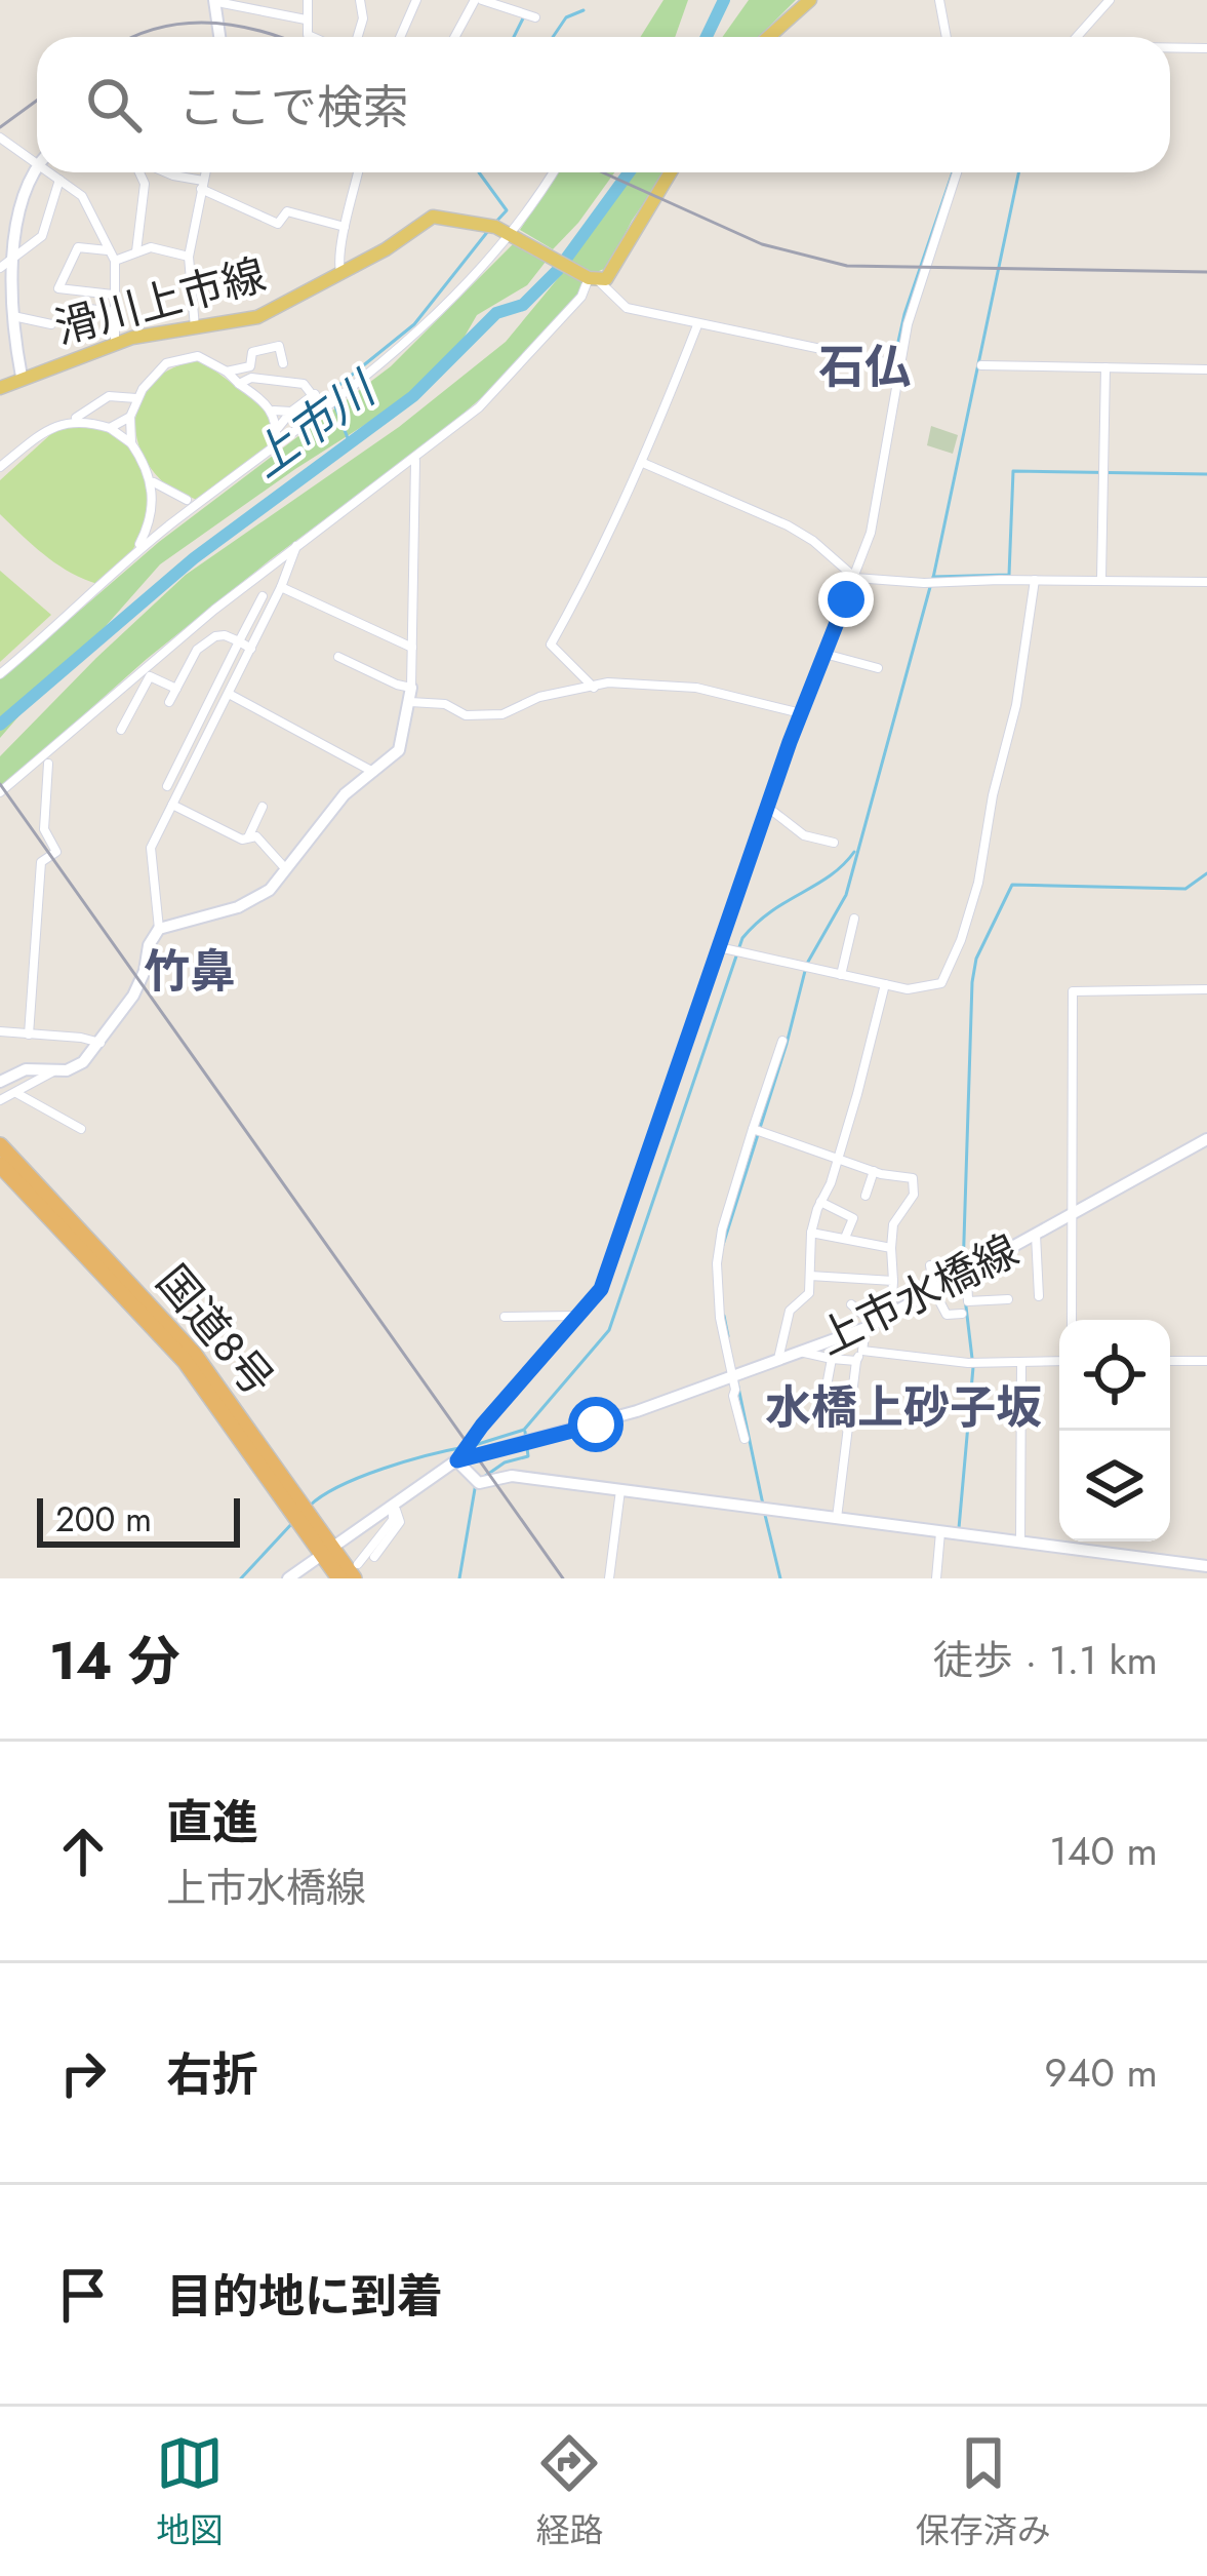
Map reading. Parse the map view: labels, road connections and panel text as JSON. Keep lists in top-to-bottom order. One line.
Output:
{"streets":{"highway":["国道8号"],"main road":["滑川上市線"],"street":["上市水橋線"]},"crossings":[["上市水橋線","国道8号"]],"districts":["石仏","竹鼻","水橋上砂子坂"],"water":["上市川"],"scale_bar":"200 m","page":{"search":"ここで検索","scale":"200 m","heading":["14 分","徒歩 · 1.1 km"],"list":[["直進","上市水橋線","140 m"],["右折","940 m"],"目的地に到着"],"nav":["地図","経路","保存済み"]}}
